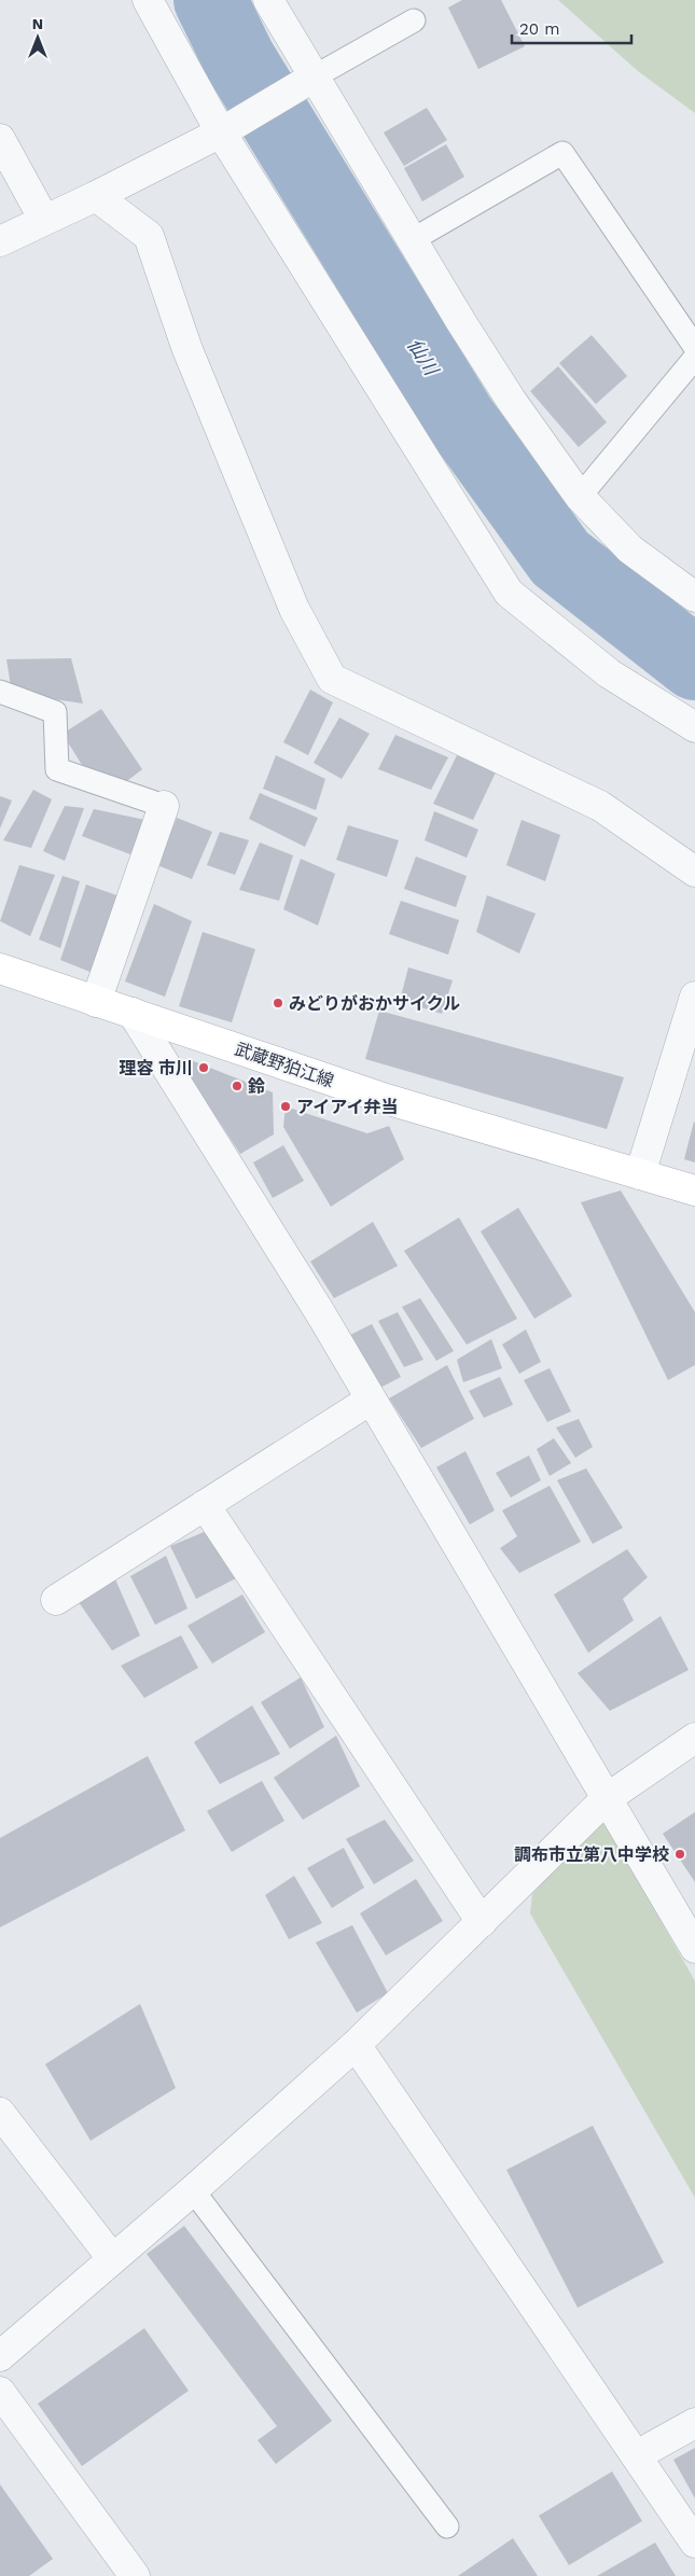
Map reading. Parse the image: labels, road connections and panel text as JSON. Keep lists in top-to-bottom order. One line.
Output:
{"streets":{"main road":["武蔵野狛江線"]},"water":["仙川"],"places":["みどりがおかサイクル","理容 市川","鈴","アイアイ弁当","調布市立第八中学校"],"scale_bar":"20 m","north":"top"}
